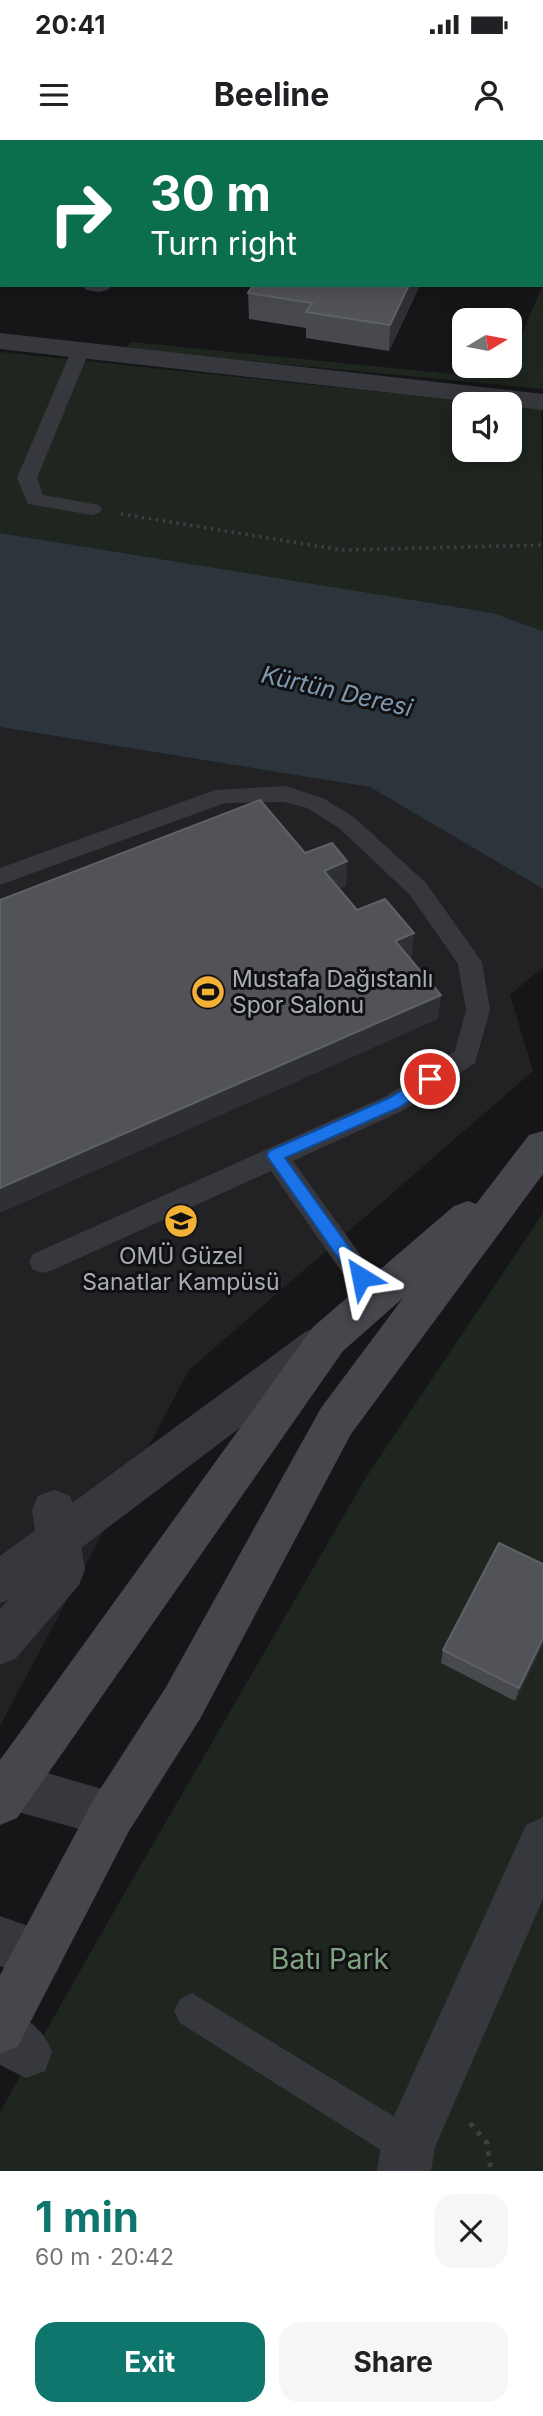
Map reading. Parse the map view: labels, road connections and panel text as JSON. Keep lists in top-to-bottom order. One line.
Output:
{"water":["Kürtün Deresi"],"parks":["Batı Park"],"places":{"sports":["Mustafa Dağıstanlı Spor Salonu"],"school or university":["OMÜ Güzel Sanatlar Kampüsü"]},"north":"right","page":{"status":"20:41","header":"Beeline","turn":["30 m","Turn right"],"heading":["1 min","60 m · 20:42"],"buttons":["Exit","Share"]}}
